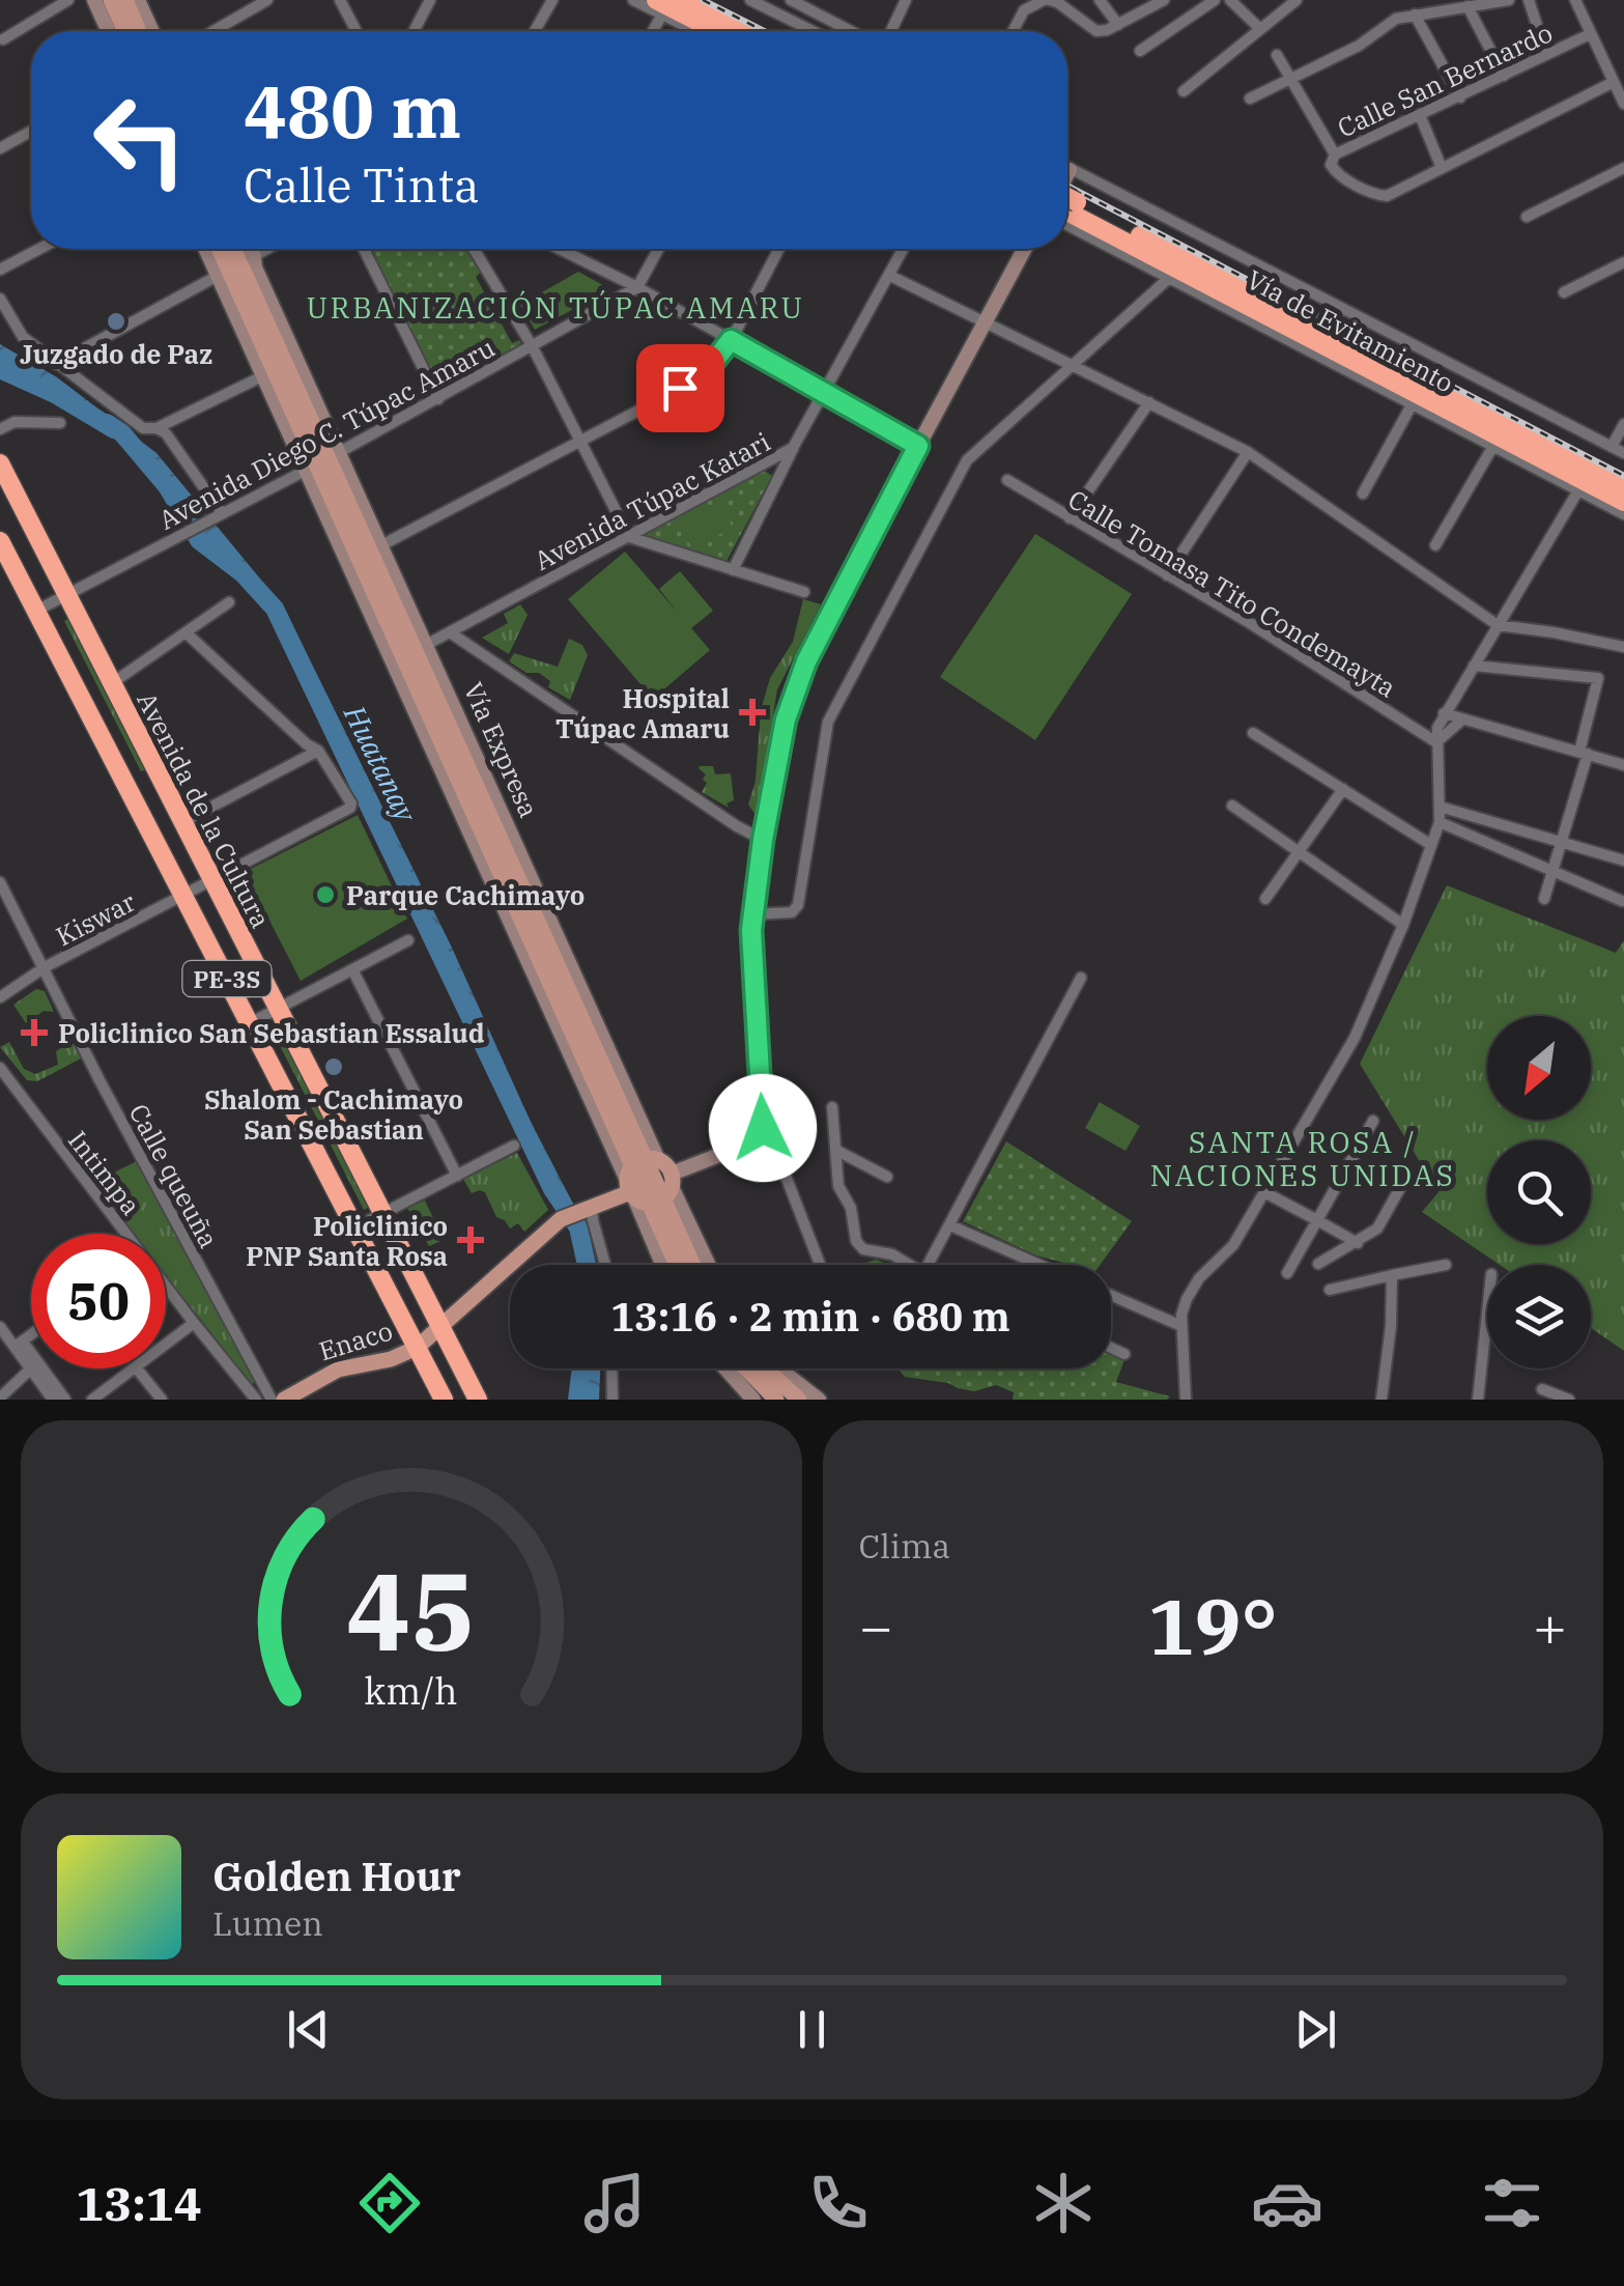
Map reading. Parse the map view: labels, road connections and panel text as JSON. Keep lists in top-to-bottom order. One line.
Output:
{"streets":{"highway":["Vía de Evitamiento","Avenida de la Cultura","PE-3S"],"main road":["Vía Expresa","Enaco"],"street":["Calle San Bernardo","Avenida Diego C. Túpac Amaru","Avenida Túpac Katari","Calle Tomasa Tito Condemayta","Kiswar","Intimpa","Calle queuña"]},"crossings":[["Avenida Diego C. Túpac Amaru","Vía Expresa"],["Avenida Diego C. Túpac Amaru","Avenida de la Cultura"],["Avenida Diego C. Túpac Amaru","PE-3S"],["Avenida Túpac Katari","Vía Expresa"],["Vía Expresa","Enaco"],["Avenida de la Cultura","Kiswar"],["Avenida de la Cultura","Enaco"],["Kiswar","PE-3S"],["Kiswar","Calle queuña"],["PE-3S","Enaco"]],"districts":["URBANIZACIÓN TÚPAC AMARU","SANTA ROSA / NACIONES UNIDAS"],"water":["Huatanay"],"places":{"other":["Juzgado de Paz","Parque Cachimayo","Shalom - Cachimayo San Sebastian"],"health":["Hospital Túpac Amaru","Policlinico San Sebastian Essalud","Policlinico PNP Santa Rosa"]},"north":"bottom left","page":{"turn":["480 m","Calle Tinta"],"limit":"50","trip":"13:16 · 2 min · 680 m","tile":"Clima","heat":["−","19°","+"],"song":["Golden Hour","Lumen"],"tabs":"13:14","gauge":["45","km/h"]}}
